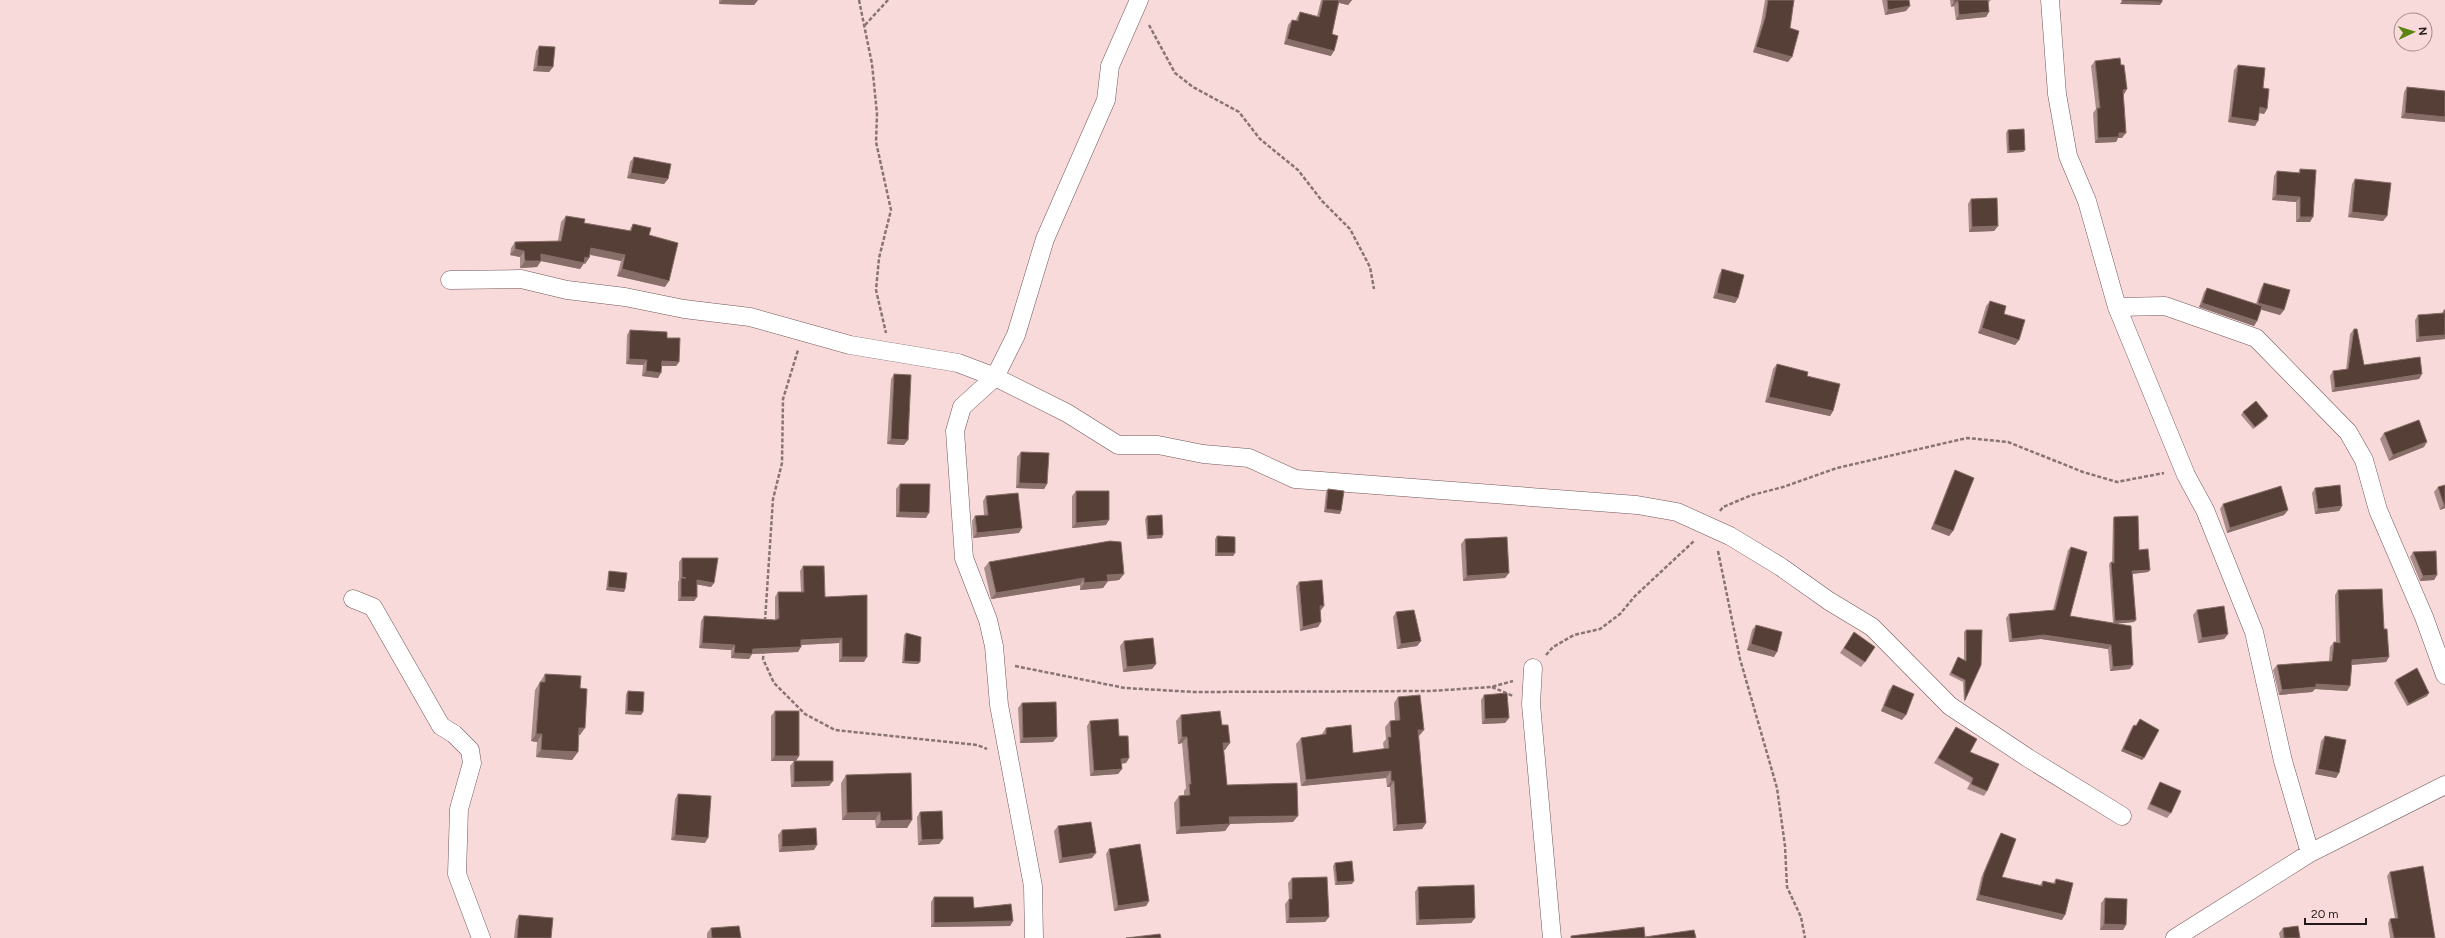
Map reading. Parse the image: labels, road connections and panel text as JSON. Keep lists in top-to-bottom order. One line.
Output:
{"scale_bar":"20 m","north":"right"}
